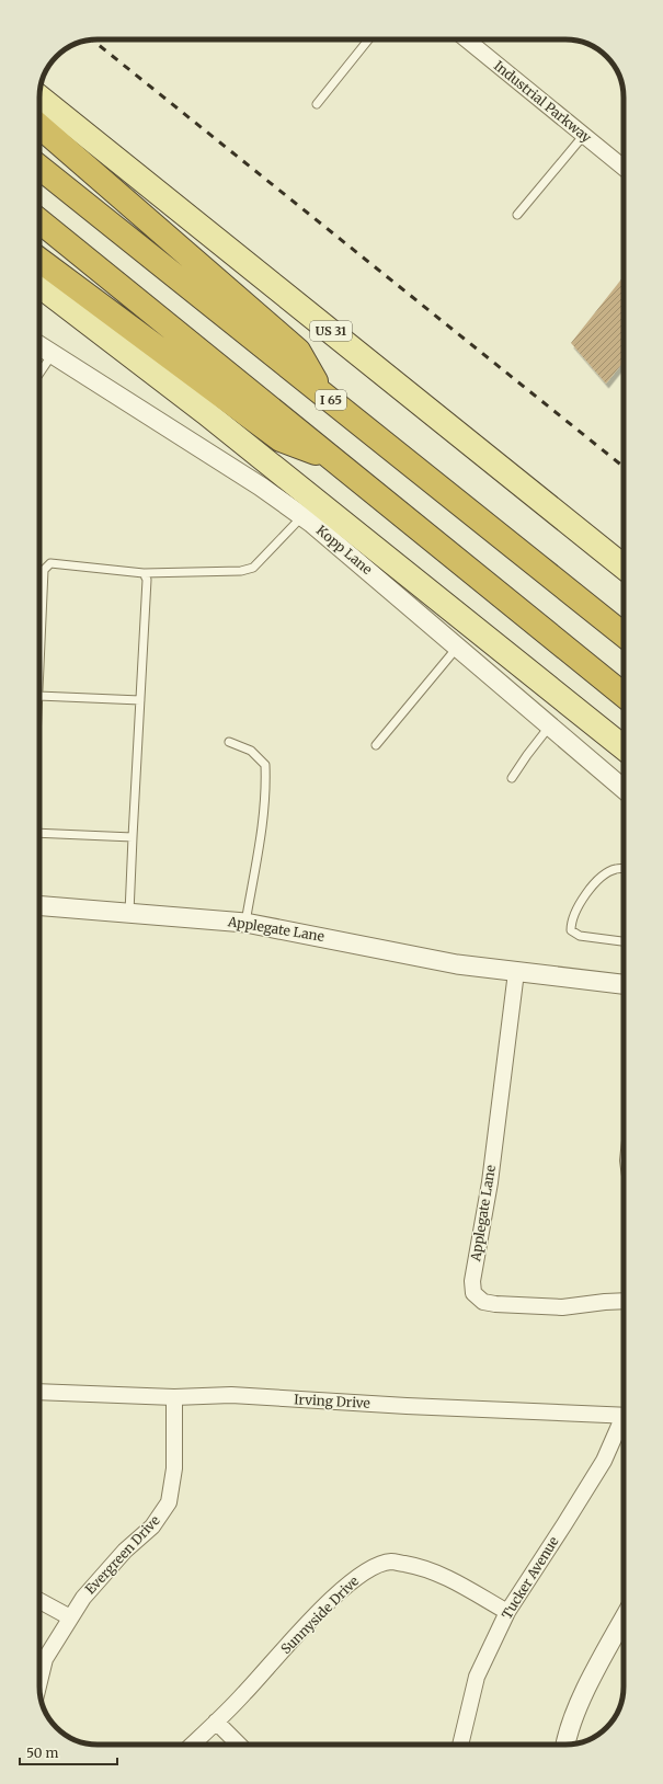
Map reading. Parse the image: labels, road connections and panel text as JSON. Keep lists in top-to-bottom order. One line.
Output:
{"streets":{"highway":["I 65"],"main road":["US 31"],"street":["Industrial Parkway","Kopp Lane","Applegate Lane","Irving Drive","Evergreen Drive","Tucker Avenue","Sunnyside Drive"]},"crossings":[["Irving Drive","Evergreen Drive"],["Tucker Avenue","Sunnyside Drive"]],"scale_bar":"50 m"}
